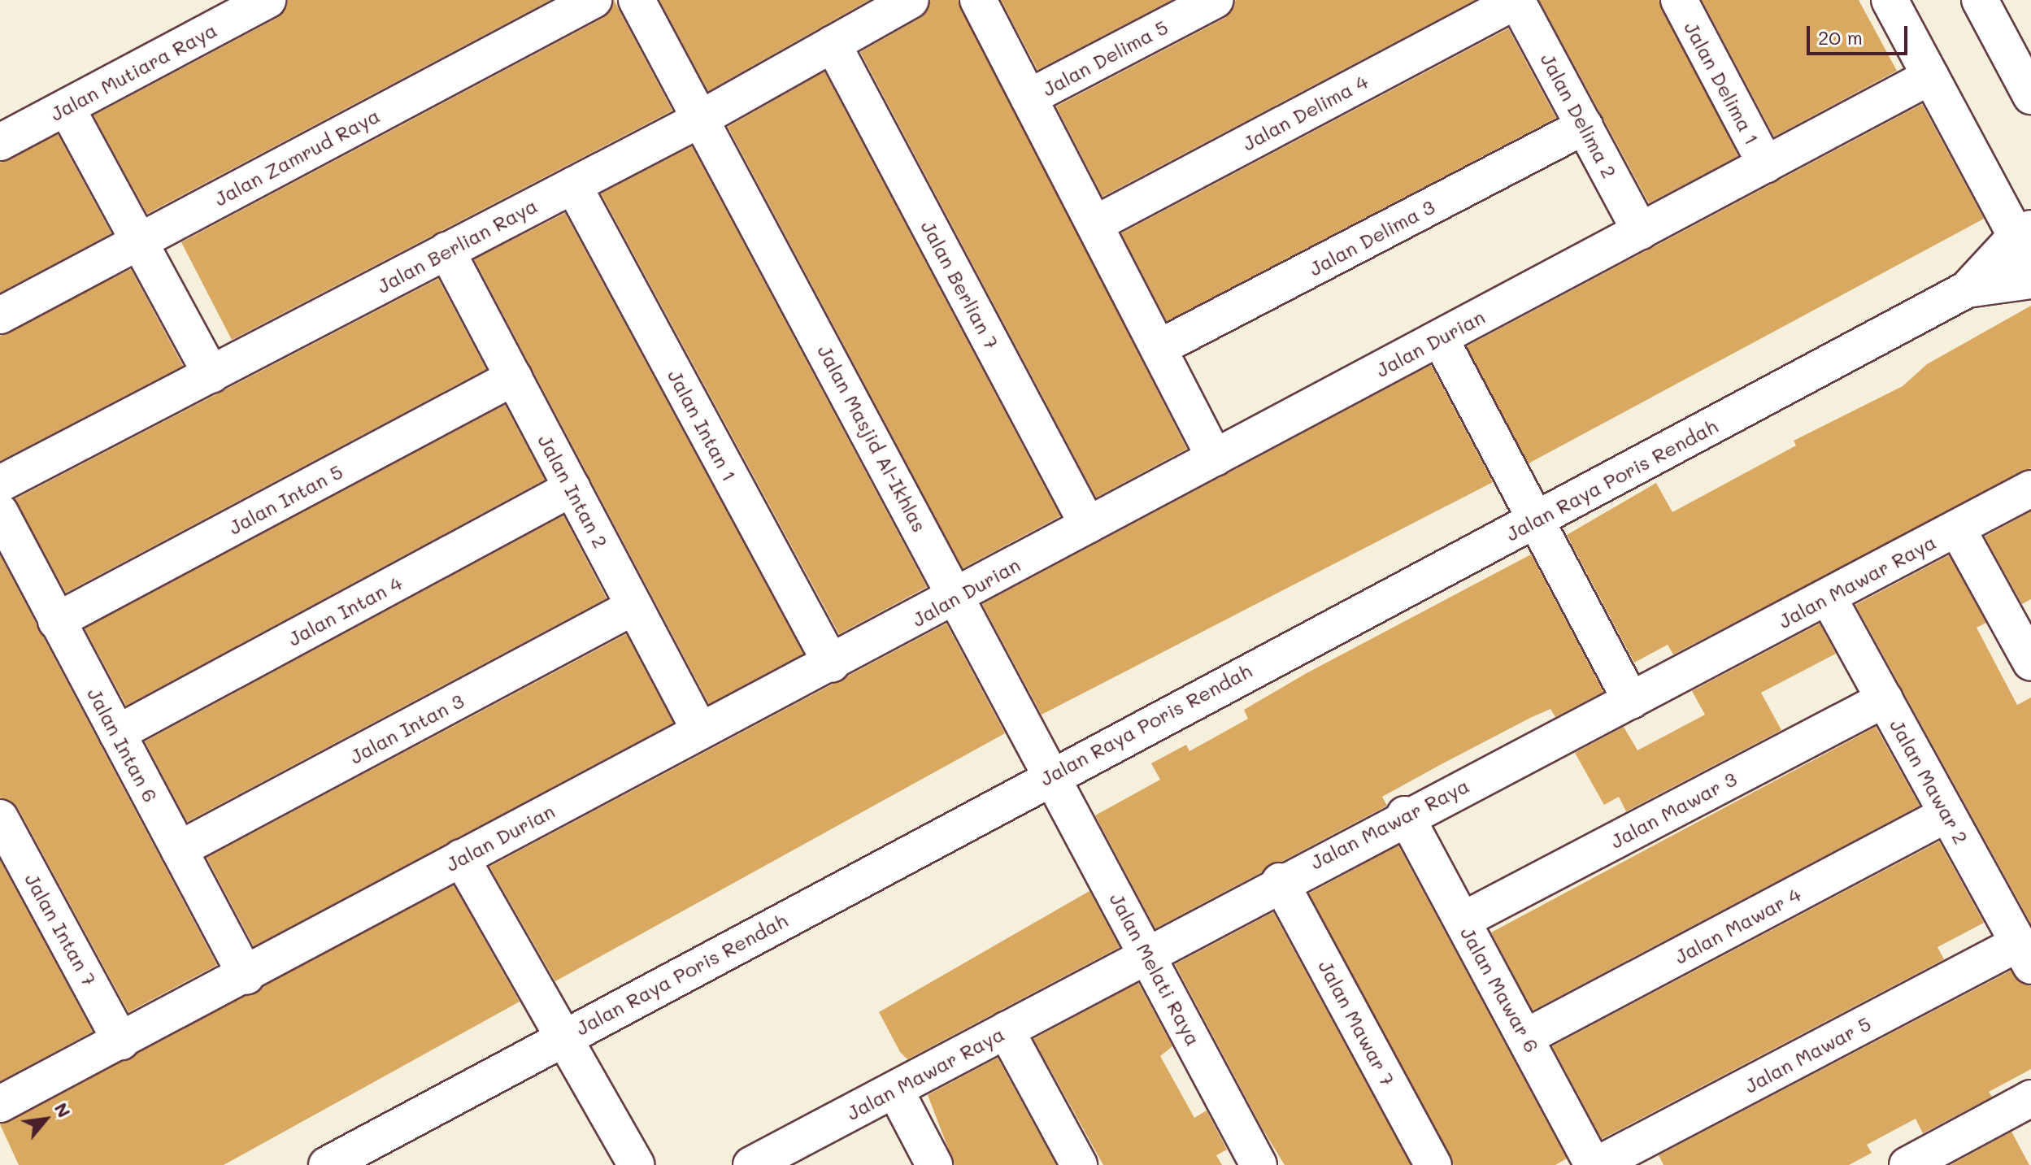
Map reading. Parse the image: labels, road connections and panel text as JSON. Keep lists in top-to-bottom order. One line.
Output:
{"streets":{"street":["Jalan Delima 5","Jalan Mutiara Raya","Jalan Delima 1","Jalan Delima 4","Jalan Delima 2","Jalan Zamrud Raya","Jalan Delima 3","Jalan Berlian Raya","Jalan Berlian 7","Jalan Durian","Jalan Intan 1","Jalan Masjid Al-Ikhlas","Jalan Raya Poris Rendah","Jalan Intan 2","Jalan Intan 5","Jalan Mawar Raya","Jalan Intan 4","Jalan Intan 3","Jalan Intan 6","Jalan Mawar 2","Jalan Mawar 3","Jalan Mawar 4","Jalan Intan 7","Jalan Melati Raya","Jalan Mawar 6","Jalan Mawar 7","Jalan Mawar 5"]},"crossings":[["Jalan Delima 1","Jalan Durian"],["Jalan Delima 4","Jalan Delima 2"],["Jalan Delima 2","Jalan Delima 3"],["Jalan Delima 2","Jalan Durian"],["Jalan Berlian Raya","Jalan Berlian 7"],["Jalan Berlian Raya","Jalan Intan 1"],["Jalan Berlian Raya","Jalan Masjid Al-Ikhlas"],["Jalan Berlian Raya","Jalan Intan 2"],["Jalan Berlian 7","Jalan Durian"],["Jalan Durian","Jalan Intan 1"],["Jalan Durian","Jalan Masjid Al-Ikhlas"],["Jalan Durian","Jalan Intan 2"],["Jalan Durian","Jalan Intan 6"],["Jalan Durian","Jalan Intan 7"],["Jalan Masjid Al-Ikhlas","Jalan Raya Poris Rendah"],["Jalan Masjid Al-Ikhlas","Jalan Melati Raya"],["Jalan Raya Poris Rendah","Jalan Melati Raya"],["Jalan Intan 2","Jalan Intan 5"],["Jalan Intan 2","Jalan Intan 4"],["Jalan Intan 2","Jalan Intan 3"],["Jalan Intan 5","Jalan Intan 6"],["Jalan Mawar Raya","Jalan Mawar 2"],["Jalan Mawar Raya","Jalan Melati Raya"],["Jalan Mawar Raya","Jalan Mawar 6"],["Jalan Mawar Raya","Jalan Mawar 7"],["Jalan Intan 4","Jalan Intan 6"],["Jalan Intan 3","Jalan Intan 6"],["Jalan Mawar 2","Jalan Mawar 3"],["Jalan Mawar 2","Jalan Mawar 4"],["Jalan Mawar 2","Jalan Mawar 5"],["Jalan Mawar 3","Jalan Mawar 6"],["Jalan Mawar 4","Jalan Mawar 6"],["Jalan Mawar 6","Jalan Mawar 5"]],"scale_bar":"20 m","north":"top right"}
